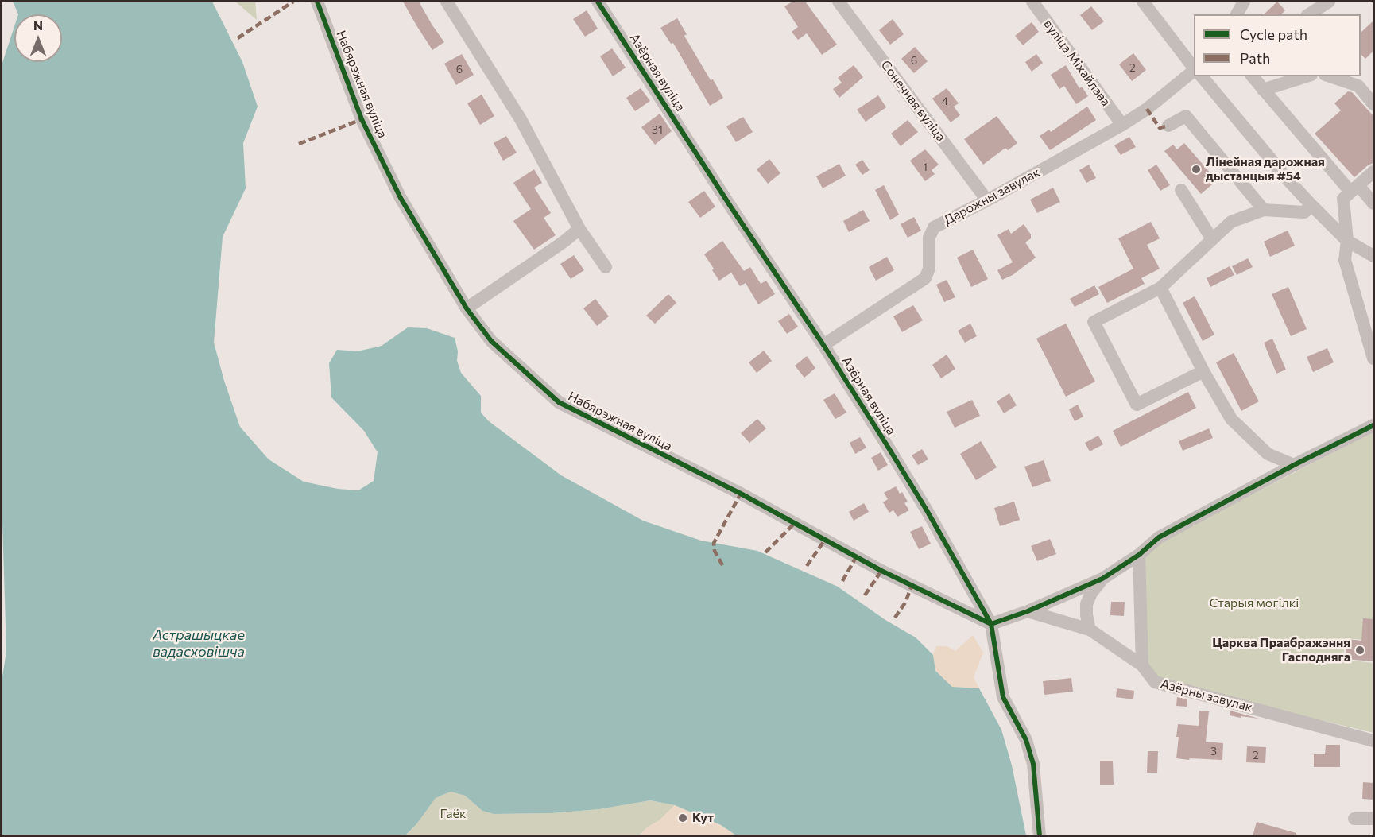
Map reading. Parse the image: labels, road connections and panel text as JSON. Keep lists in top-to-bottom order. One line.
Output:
{"streets":{"street":["вуліца Міхайлава","Азёрная вуліца","Набярэжная вуліца","Сонечная вуліца","Дарожны завулак","Азёрны завулак"]},"crossings":[["вуліца Міхайлава","Дарожны завулак"],["Азёрная вуліца","Набярэжная вуліца"],["Азёрная вуліца","Дарожны завулак"],["Сонечная вуліца","Дарожны завулак"]],"water":["Астрашыцкае вадасховішча"],"parks":["Старыя могілкі","Гаёк"],"places":["Лінейная дарожная дыстанцыя #54","Царква Праабражэння Гасподняга","Кут"],"house_numbers":["6","2","6","4","31","1","3","2"],"legend":["Cycle path","Path"],"north":"top"}
